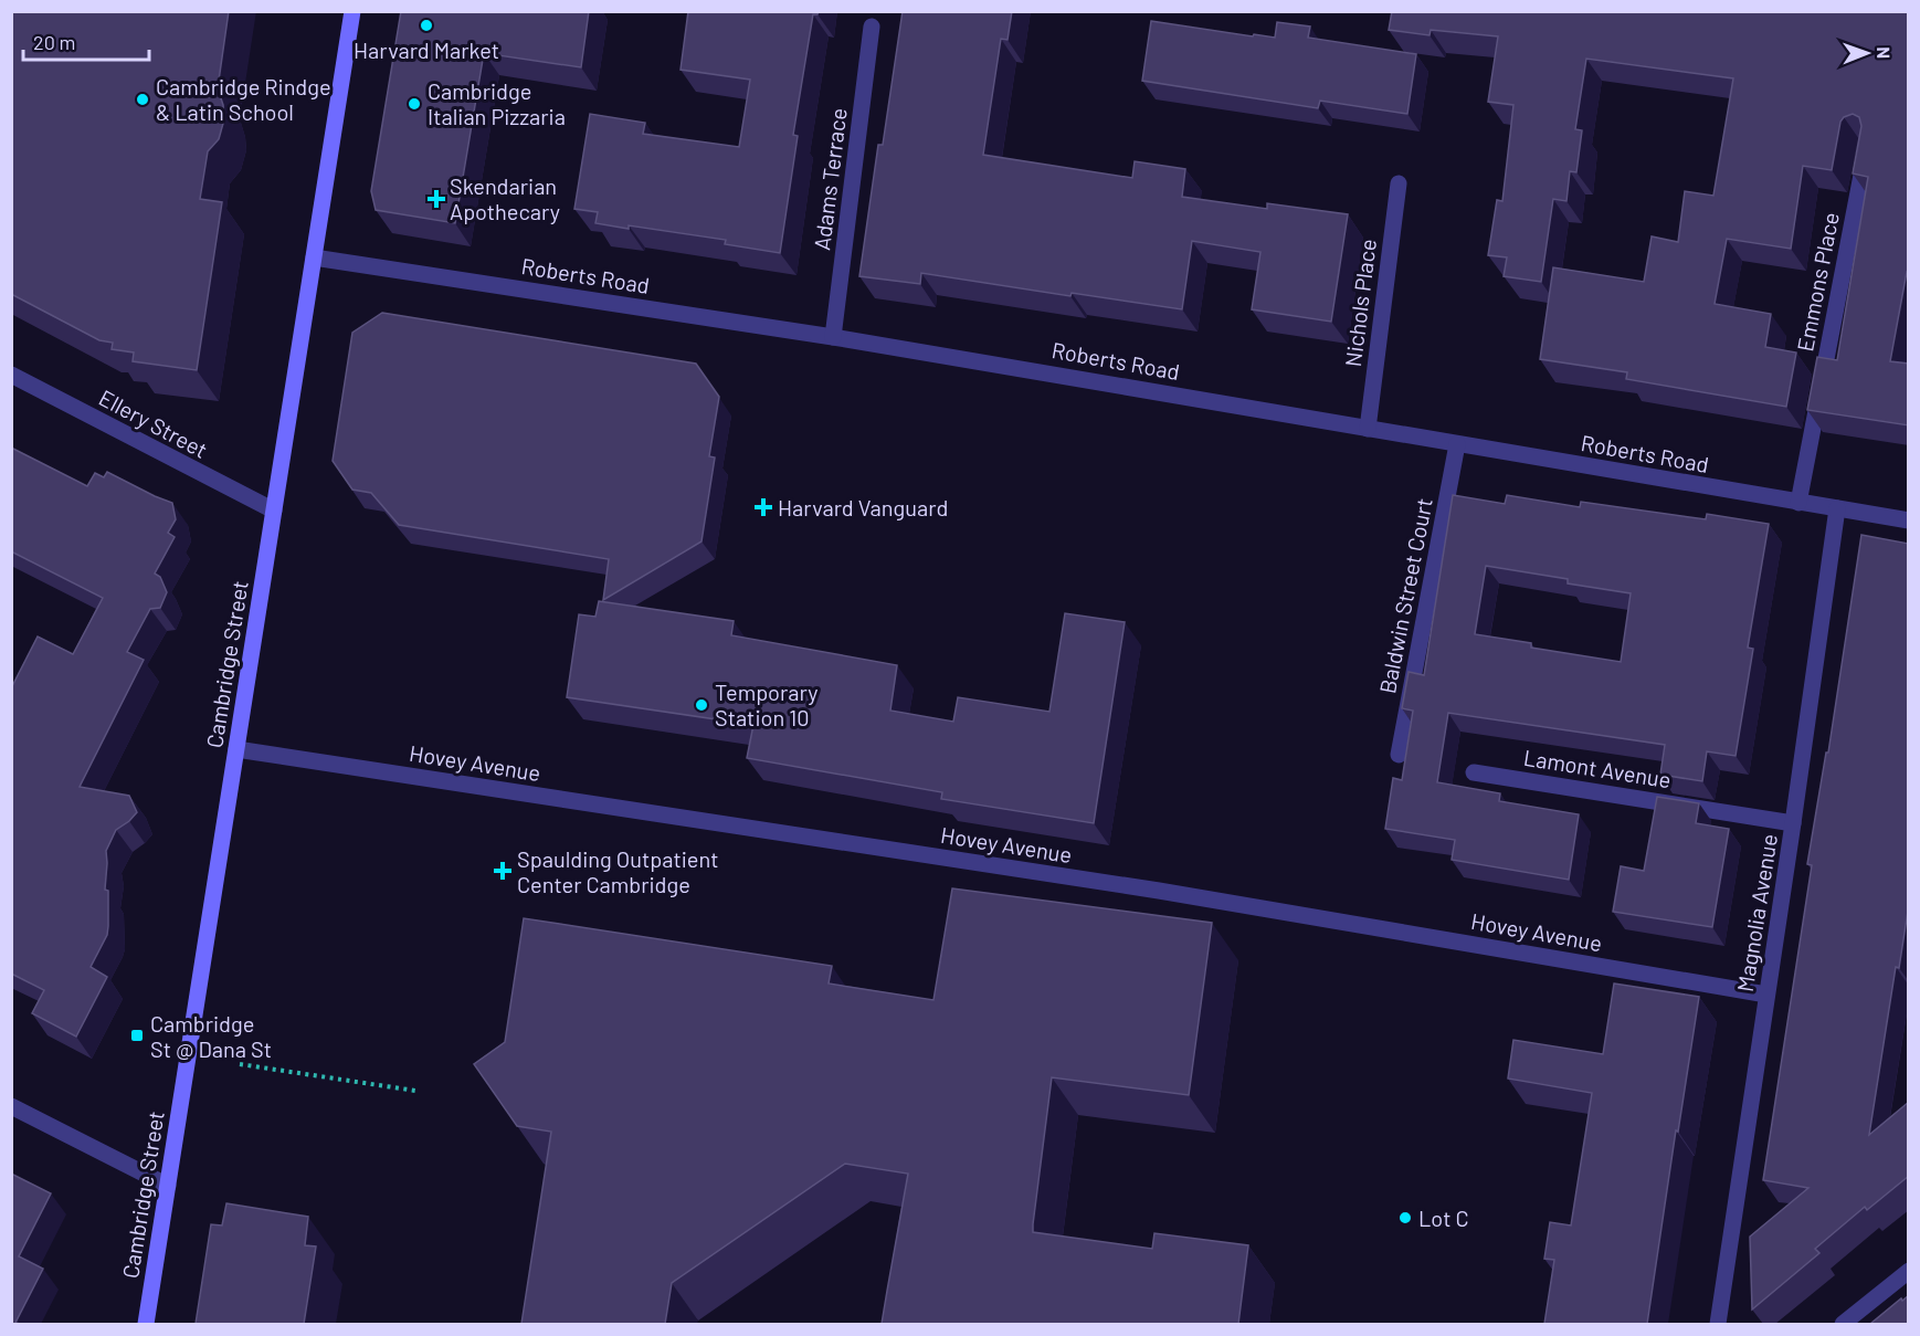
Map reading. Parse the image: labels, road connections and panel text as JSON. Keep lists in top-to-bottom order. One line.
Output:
{"streets":{"main road":["Cambridge Street"],"street":["Adams Terrace","Roberts Road","Emmons Place","Nichols Place","Ellery Street","Baldwin Street Court","Hovey Avenue","Lamont Avenue","Magnolia Avenue"]},"crossings":[["Adams Terrace","Roberts Road"],["Roberts Road","Emmons Place"],["Roberts Road","Nichols Place"],["Roberts Road","Baldwin Street Court"],["Roberts Road","Cambridge Street"],["Roberts Road","Magnolia Avenue"],["Ellery Street","Cambridge Street"],["Cambridge Street","Hovey Avenue"],["Hovey Avenue","Magnolia Avenue"],["Lamont Avenue","Magnolia Avenue"]],"places":{"other":["Harvard Market","Cambridge Rindge & Latin School","Cambridge Italian Pizzaria","Temporary Station 10","Lot C"],"health":["Skendarian Apothecary","Harvard Vanguard","Spaulding Outpatient Center Cambridge"],"transit":["Cambridge St @ Dana St"]},"scale_bar":"20 m","north":"right"}
